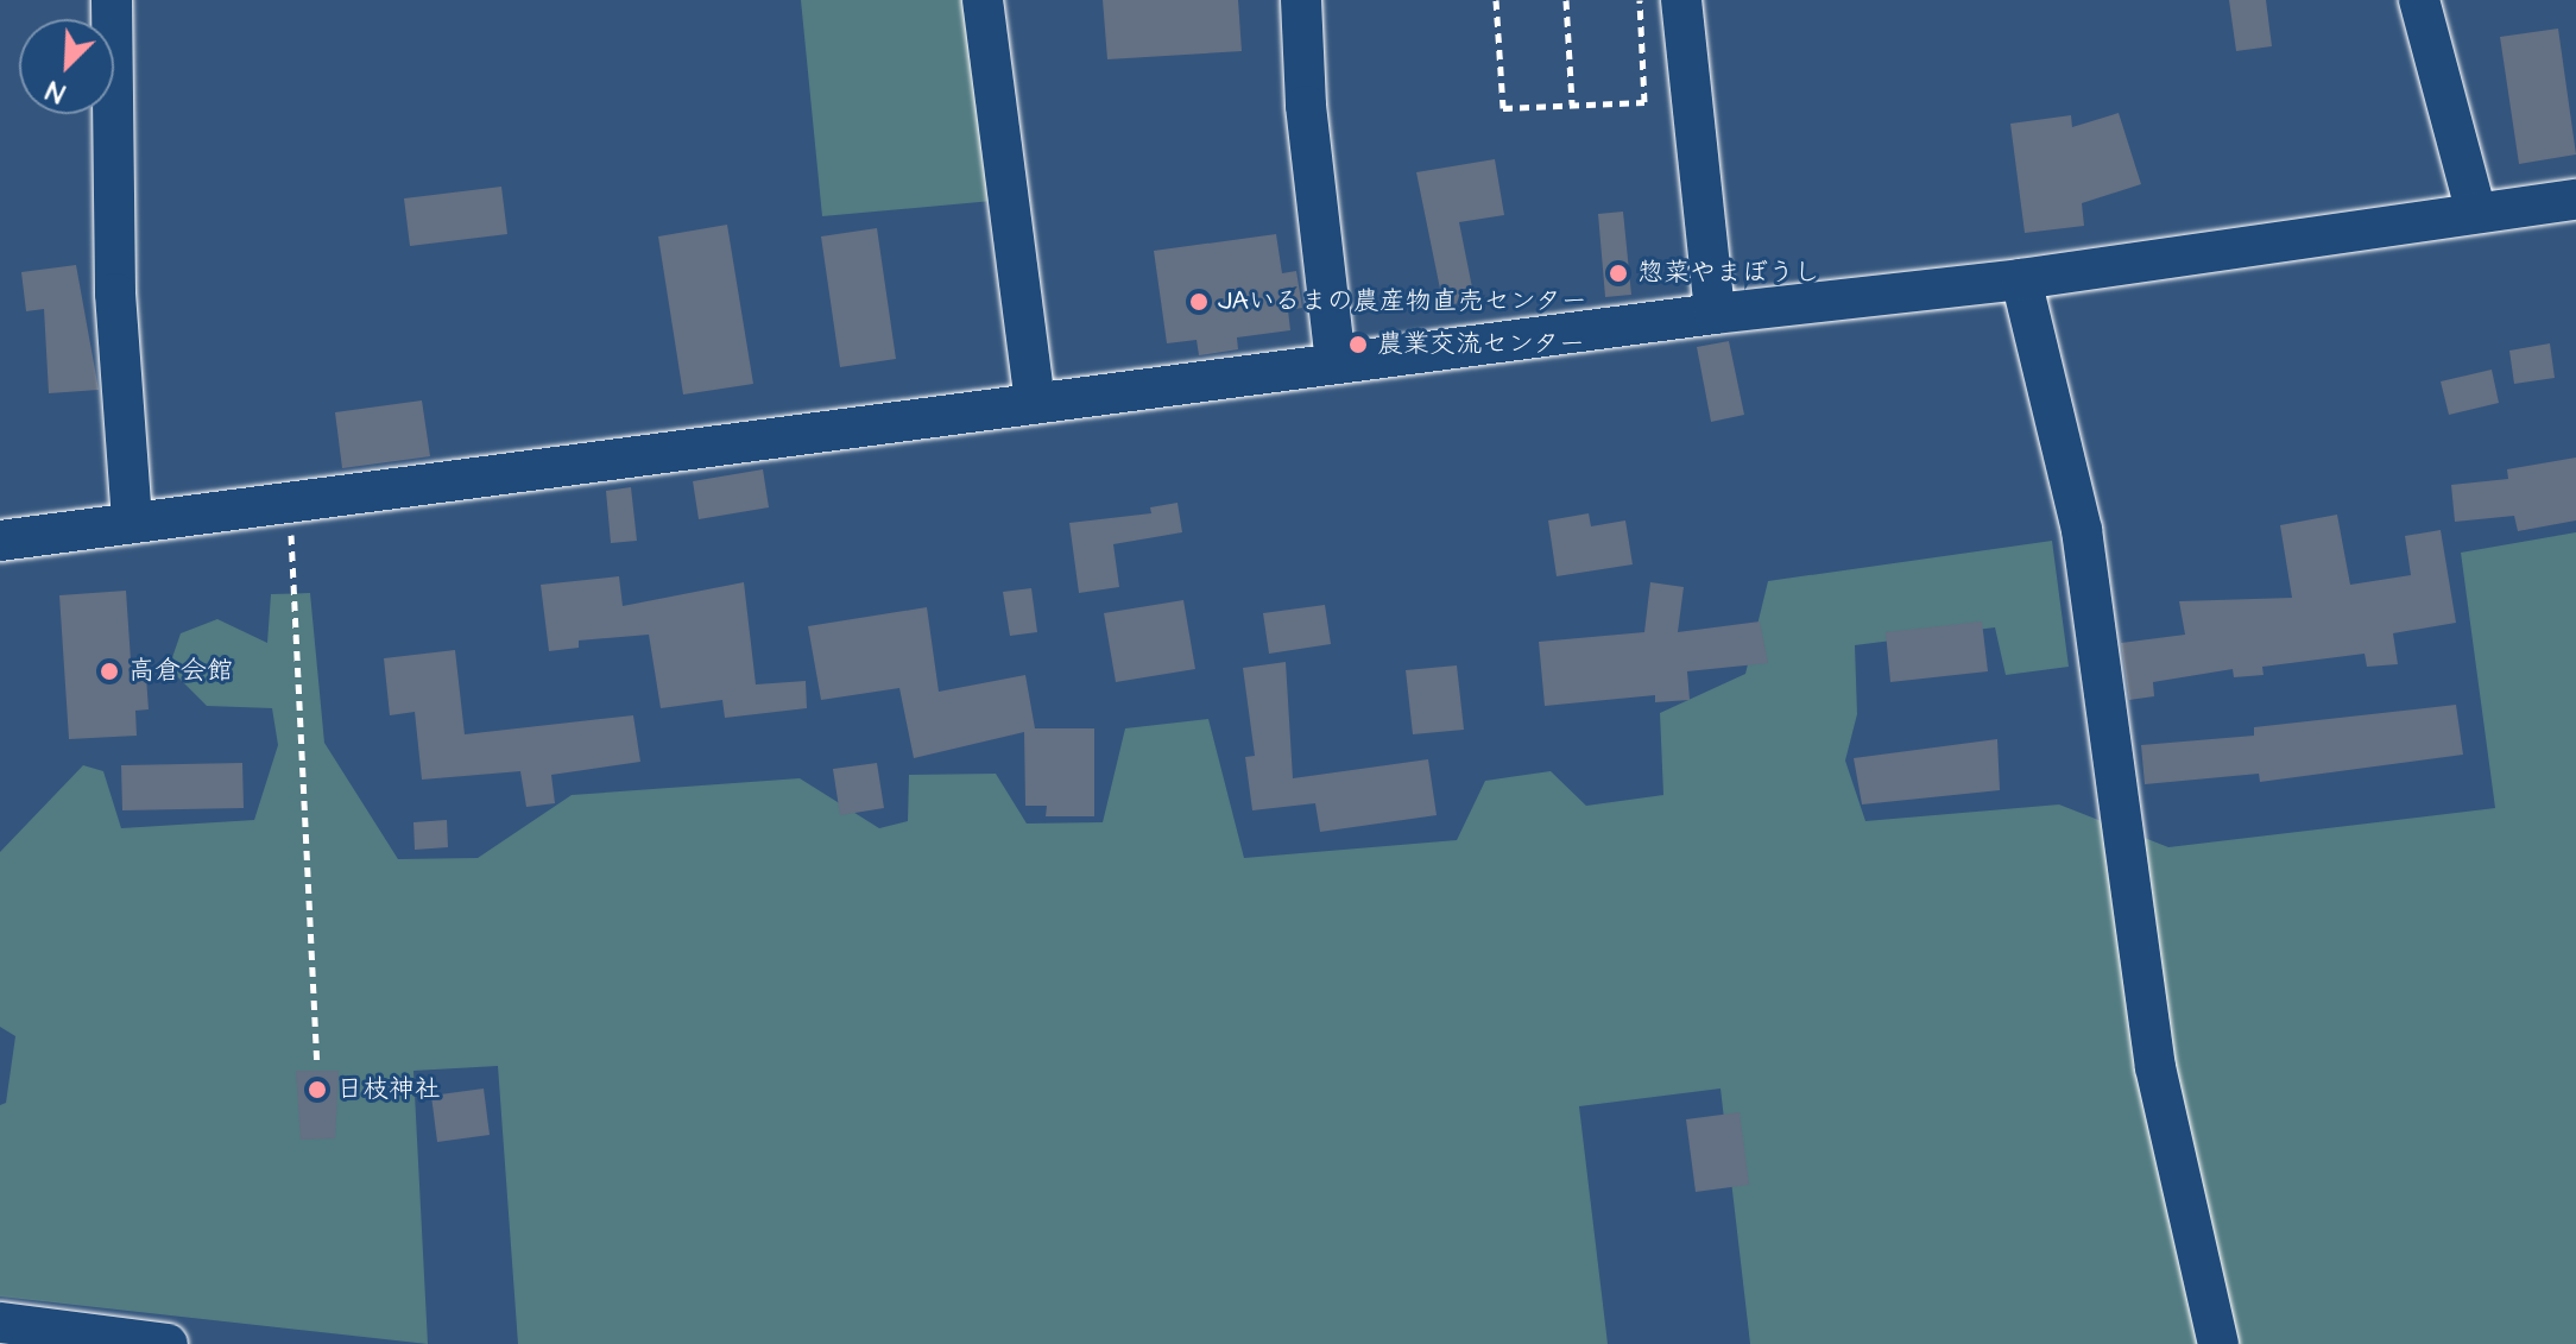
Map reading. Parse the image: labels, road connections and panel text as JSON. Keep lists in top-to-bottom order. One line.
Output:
{"places":["惣菜やまぼうし","JAいるまの農産物直売センター","農業交流センター","高倉会館","日枝神社"],"north":"bottom left"}
